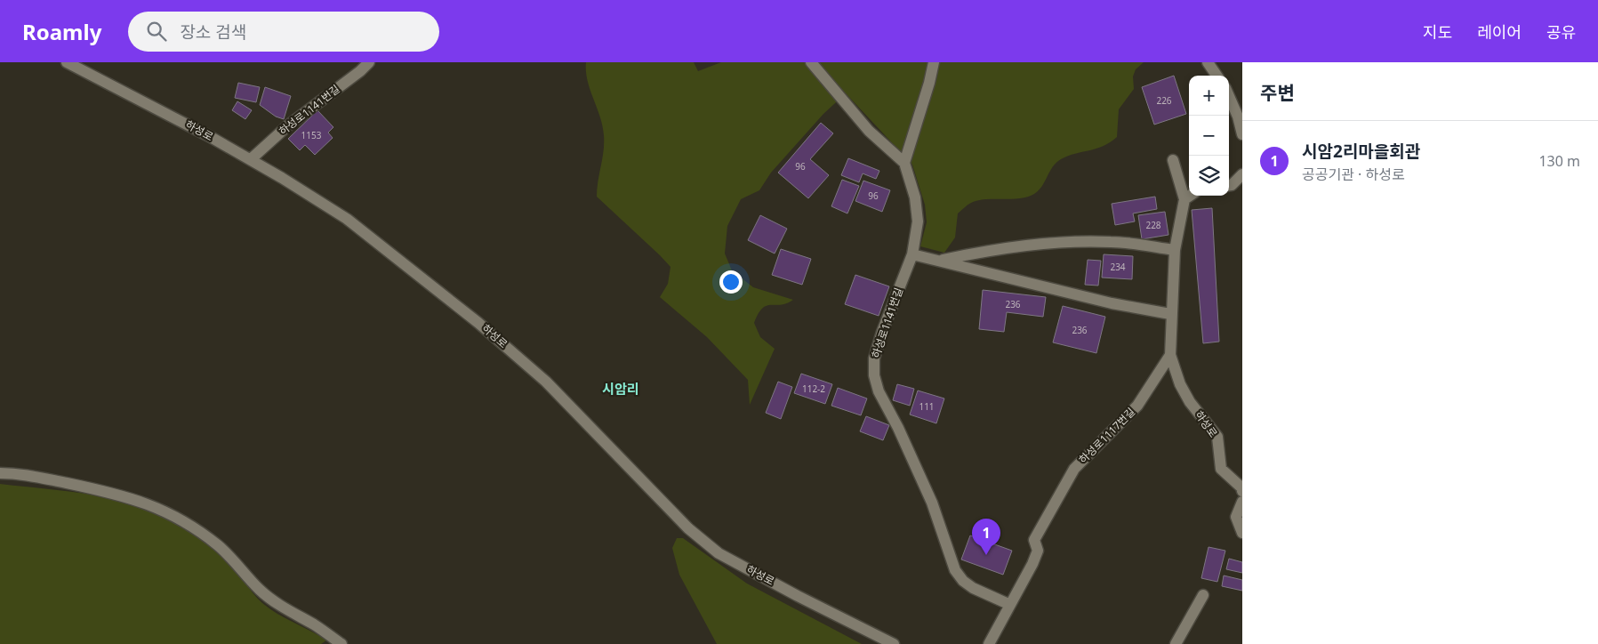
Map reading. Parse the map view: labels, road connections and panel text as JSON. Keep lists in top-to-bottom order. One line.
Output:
{"streets":{"street":["하성로1141번길","하성로","하성로1117번길"]},"crossings":[["하성로1141번길","하성로"],["하성로1141번길","하성로1117번길"],["하성로","하성로1117번길"]],"districts":["시암리"],"house_numbers":["226","1153","96","96","228","234","236","236","112-2","111"],"page":{"header":"Roamly","search":"장소 검색","nav":["지도","레이어","공유"],"heading":"주변","map_buttons":["+","−"],"list":[{"mark":"1","name":"시암2리마을회관","note":"공공기관 · 하성로","value":"130 m"}],"pins":"1"}}
